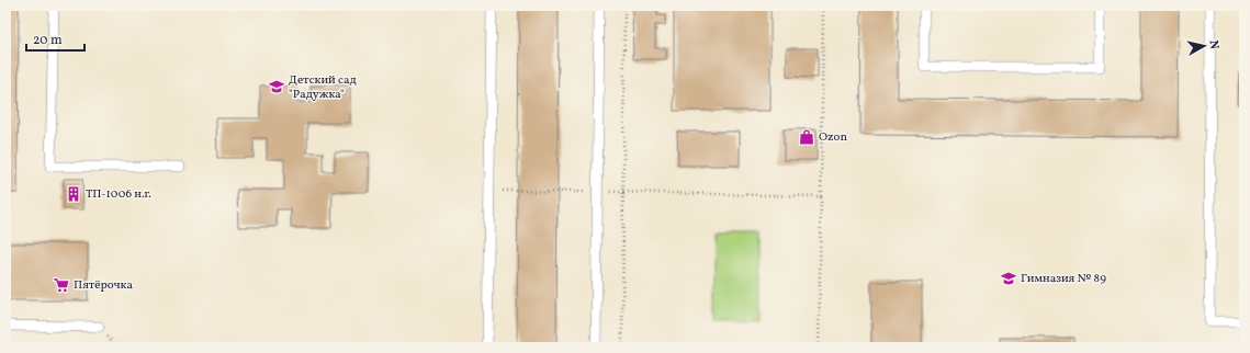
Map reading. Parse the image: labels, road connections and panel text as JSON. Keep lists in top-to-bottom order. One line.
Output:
{"places":{"school or university":["Детский сад \"Радужка\"","Гимназия № 89"],"shop":["Ozon"],"building":["ТП-1006 н.г."],"supermarket":["Пятёрочка"]},"scale_bar":"20 m","north":"right"}
